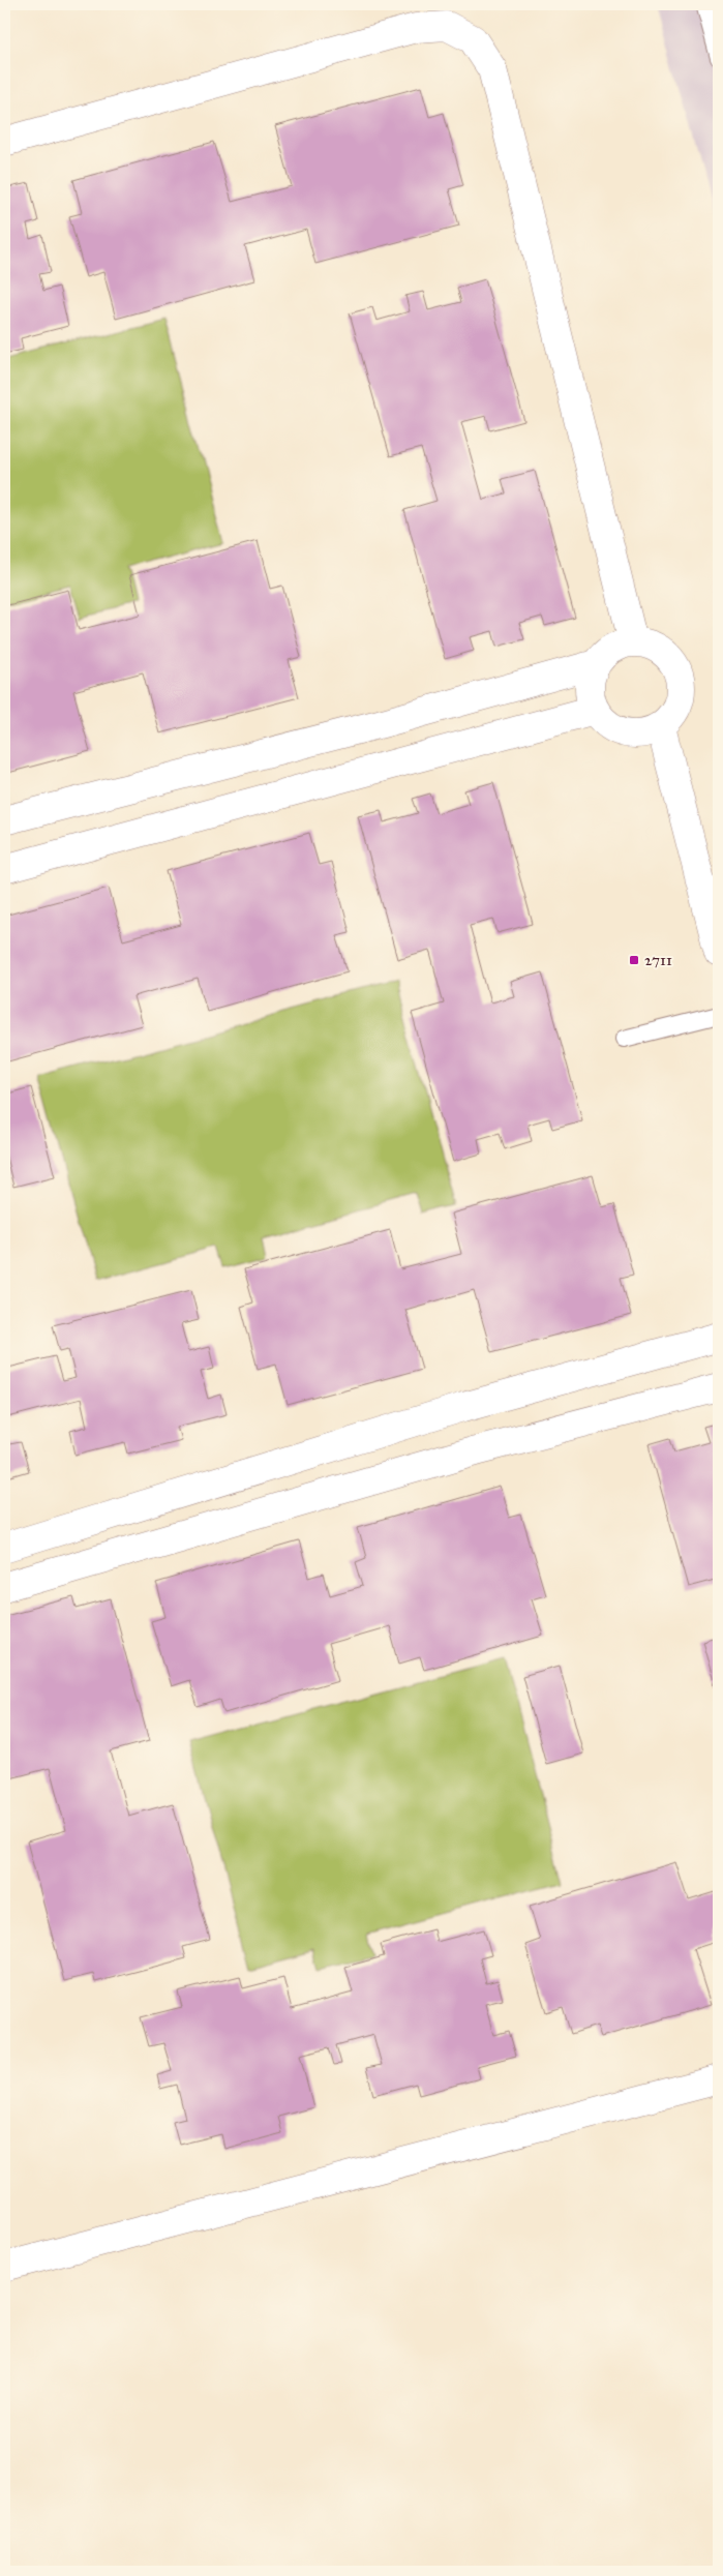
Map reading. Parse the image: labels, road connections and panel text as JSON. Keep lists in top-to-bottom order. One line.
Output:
{"places":{"transit":["2711"]}}
